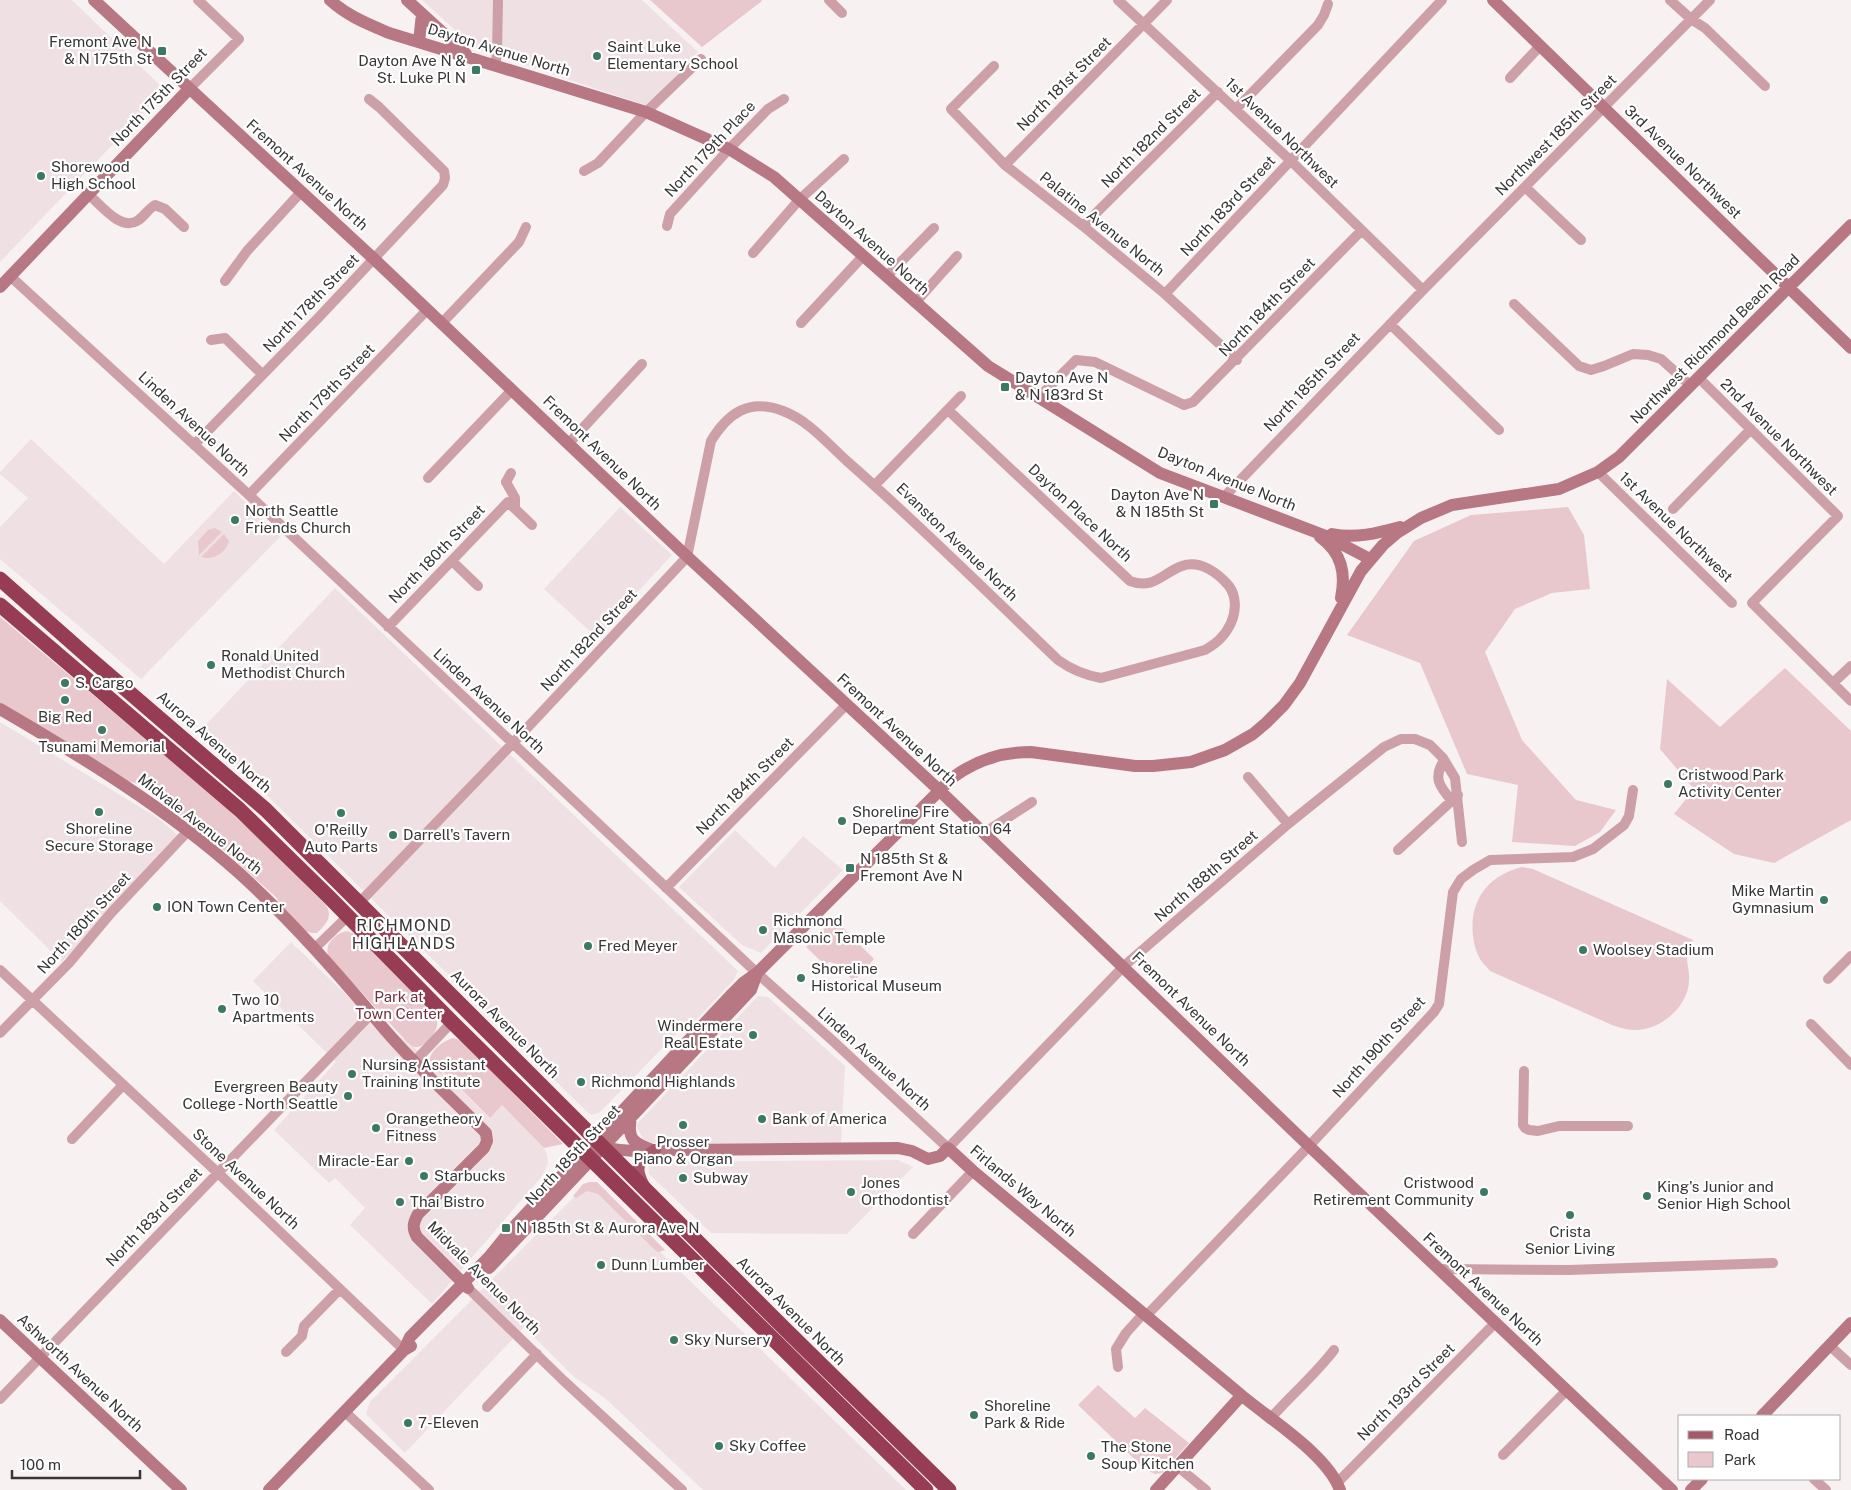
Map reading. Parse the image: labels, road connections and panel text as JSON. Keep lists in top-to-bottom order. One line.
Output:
{"streets":{"highway":["Aurora Avenue North"],"street":["Dayton Avenue North","North 181st Street","North 175th Street","1st Avenue Northwest","Northwest 185th Street","North 182nd Street","North 179th Place","3rd Avenue Northwest","Fremont Avenue North","North 183rd Street","Palatine Avenue North","North 178th Street","North 184th Street","Northwest Richmond Beach Road","North 185th Street","North 179th Street","Linden Avenue North","2nd Avenue Northwest","Dayton Place North","Evanston Avenue North","North 180th Street","Midvale Avenue North","North 188th Street","North 190th Street","Stone Avenue North","Firlands Way North","Ashworth Avenue North","North 193rd Street"]},"crossings":[["Dayton Avenue North","North 179th Place"],["Dayton Avenue North","North 184th Street"],["Dayton Avenue North","North 185th Street"],["North 181st Street","1st Avenue Northwest"],["North 181st Street","Palatine Avenue North"],["North 175th Street","Fremont Avenue North"],["North 175th Street","Linden Avenue North"],["1st Avenue Northwest","Northwest 185th Street"],["1st Avenue Northwest","North 182nd Street"],["1st Avenue Northwest","North 183rd Street"],["1st Avenue Northwest","North 184th Street"],["1st Avenue Northwest","Northwest Richmond Beach Road"],["1st Avenue Northwest","North 185th Street"],["Northwest 185th Street","3rd Avenue Northwest"],["Northwest 185th Street","North 185th Street"],["North 182nd Street","Fremont Avenue North"],["North 182nd Street","Palatine Avenue North"],["North 182nd Street","Linden Avenue North"],["North 182nd Street","Evanston Avenue North"],["North 182nd Street","Aurora Avenue North"],["3rd Avenue Northwest","Northwest Richmond Beach Road"],["Fremont Avenue North","North 178th Street"],["Fremont Avenue North","North 184th Street"],["Fremont Avenue North","North 185th Street"],["Fremont Avenue North","North 179th Street"],["Fremont Avenue North","Evanston Avenue North"],["Fremont Avenue North","North 188th Street"],["Fremont Avenue North","North 190th Street"],["Fremont Avenue North","North 193rd Street"],["North 183rd Street","Palatine Avenue North"],["North 183rd Street","Midvale Avenue North"],["North 183rd Street","Stone Avenue North"],["North 183rd Street","Ashworth Avenue North"],["Palatine Avenue North","North 184th Street"],["North 178th Street","Linden Avenue North"],["North 184th Street","Linden Avenue North"],["Northwest Richmond Beach Road","2nd Avenue Northwest"],["North 185th Street","Linden Avenue North"],["North 185th Street","Aurora Avenue North"],["North 185th Street","Midvale Avenue North"],["North 185th Street","Stone Avenue North"],["North 185th Street","Firlands Way North"],["North 179th Street","Linden Avenue North"],["Linden Avenue North","North 180th Street"],["Linden Avenue North","North 188th Street"],["Linden Avenue North","Firlands Way North"],["Dayton Place North","Evanston Avenue North"],["North 180th Street","Midvale Avenue North"],["North 180th Street","Stone Avenue North"],["Aurora Avenue North","Firlands Way North"],["North 188th Street","Firlands Way North"],["North 190th Street","Firlands Way North"],["Firlands Way North","North 193rd Street"]],"districts":["RICHMOND HIGHLANDS"],"parks":["Park at Town Center"],"places":{"transit":["Fremont Ave N & N 175th St","Dayton Ave N & St. Luke Pl N","Dayton Ave N & N 183rd St","Dayton Ave N & N 185th St","N 185th St & Fremont Ave N","N 185th St & Aurora Ave N"],"other":["Saint Luke Elementary School","Shorewood High School","North Seattle Friends Church","Ronald United Methodist Church","S. Cargo","Big Red","Tsunami Memorial","Cristwood Park Activity Center","Shoreline Secure Storage","O'Reilly Auto Parts","Shoreline Fire Department Station 64","Darrell's Tavern","Mike Martin Gymnasium","ION Town Center","Richmond Masonic Temple","Fred Meyer","Woolsey Stadium","Shoreline Historical Museum","Two 10 Apartments","Windermere Real Estate","Nursing Assistant Training Institute","Richmond Highlands","Evergreen Beauty College - North Seattle","Bank of America","Prosser Piano & Organ","Orangetheory Fitness","Miracle-Ear","Starbucks","Subway","Jones Orthodontist","Cristwood Retirement Community","King's Junior and Senior High School","Thai Bistro","Crista Senior Living","Dunn Lumber","Sky Nursery","Shoreline Park & Ride","7-Eleven","Sky Coffee","The Stone Soup Kitchen"]},"legend":["Road","Park"],"scale_bar":"100 m"}
